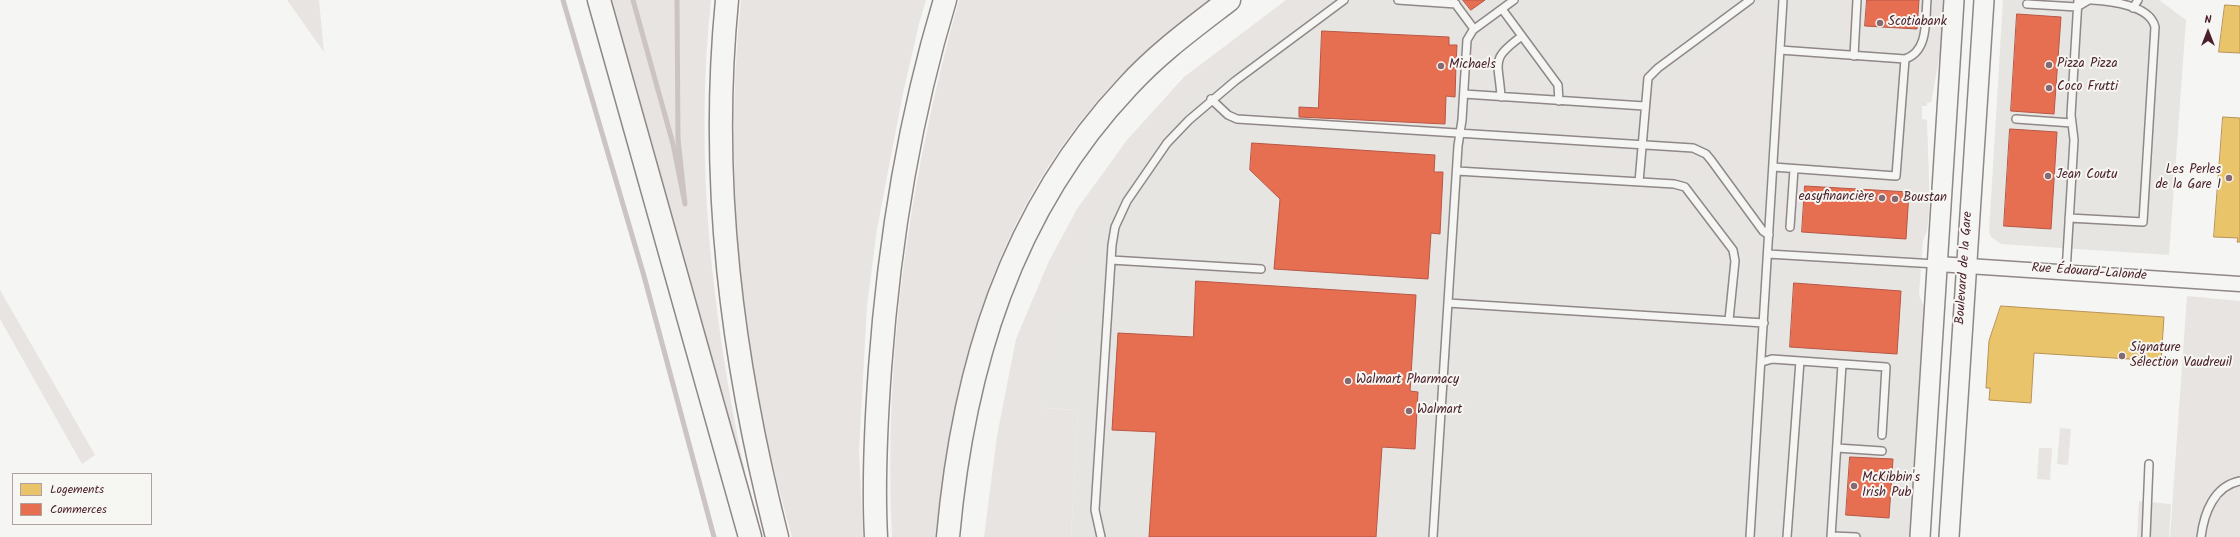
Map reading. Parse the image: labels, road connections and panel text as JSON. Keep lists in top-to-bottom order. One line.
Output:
{"streets":{"main road":["Boulevard de la Gare"],"street":["Rue Édouard-Lalonde"]},"crossings":[["Boulevard de la Gare","Rue Édouard-Lalonde"]],"places":["Scotiabank","Pizza Pizza","Michaels","Coco Frutti","Jean Coutu","Les Perles de la Gare 1","easyfinancière","Boustan","Signature Sélection Vaudreuil","Walmart Pharmacy","Walmart","McKibbin's Irish Pub"],"legend":["Logements","Commerces"],"north":"top"}
